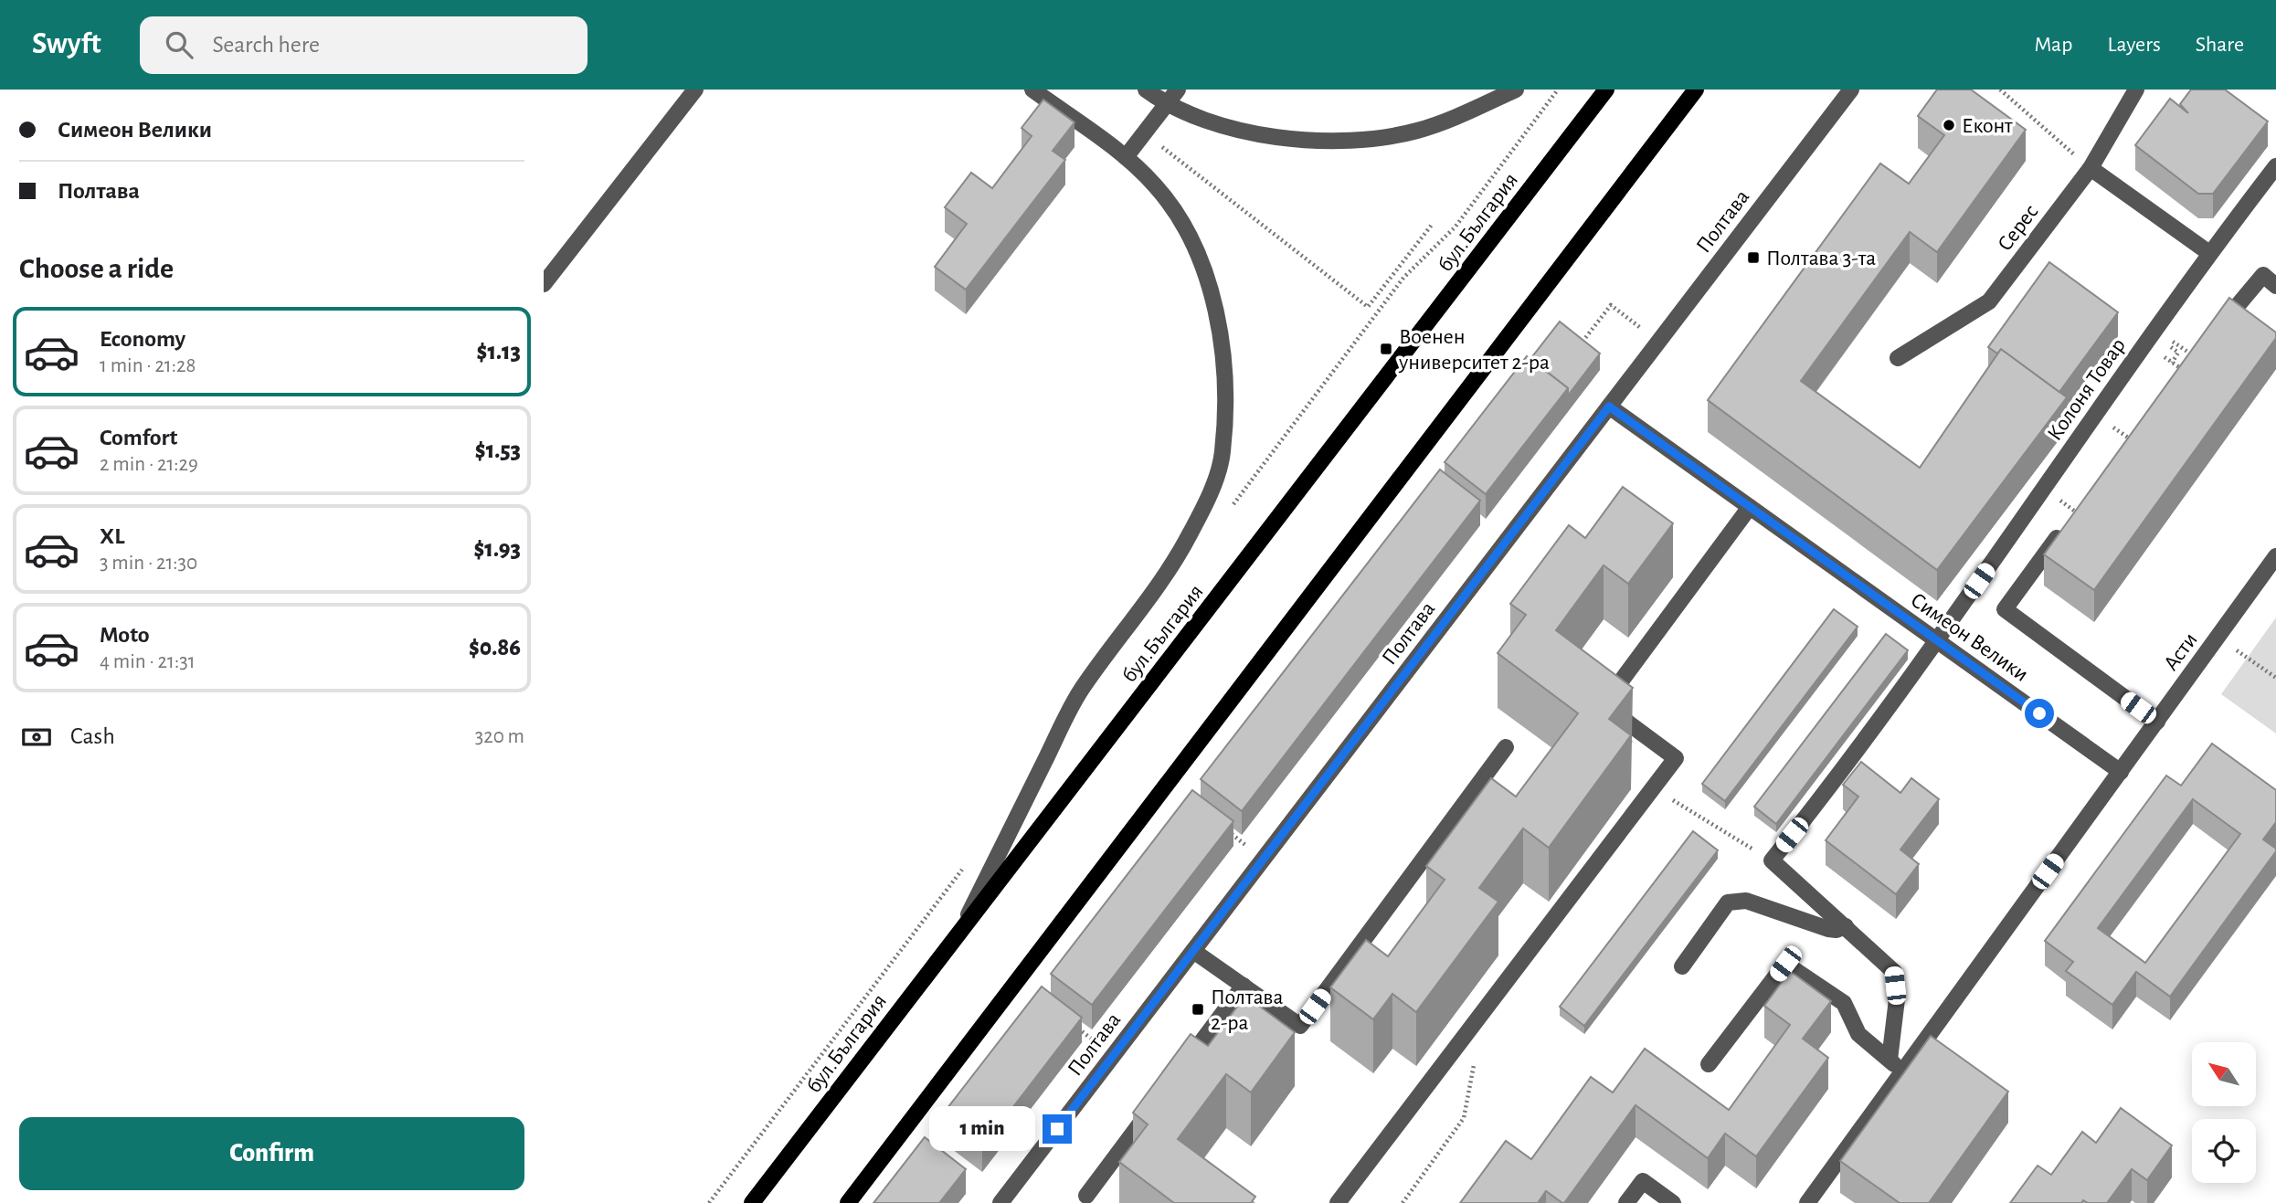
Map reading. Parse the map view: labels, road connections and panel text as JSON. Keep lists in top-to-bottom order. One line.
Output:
{"streets":{"main road":["бул.България"],"street":["Полтава","Серес","Колоня Товар","Симеон Велики","Асти"]},"crossings":[["Полтава","Симеон Велики"],["Колоня Товар","Симеон Велики"],["Симеон Велики","Асти"]],"places":{"other":["Еконт"],"transit":["Полтава 3-та","Военен университет 2-ра","Полтава 2-ра"]},"north":"top left","page":{"header":"Swyft","search":"Search here","nav":["Map","Layers","Share"],"banner":["Симеон Велики","Полтава"],"heading":"Choose a ride","list":[{"name":"Economy","note":"1 min · 21:28","value":"$1.13"},{"name":"Comfort","note":"2 min · 21:29","value":"$1.53"},{"name":"XL","note":"3 min · 21:30","value":"$1.93"},{"name":"Moto","note":"4 min · 21:31","value":"$0.86"}],"pay":["Cash","320 m"],"buttons":"Confirm","bubble":"1 min"}}
